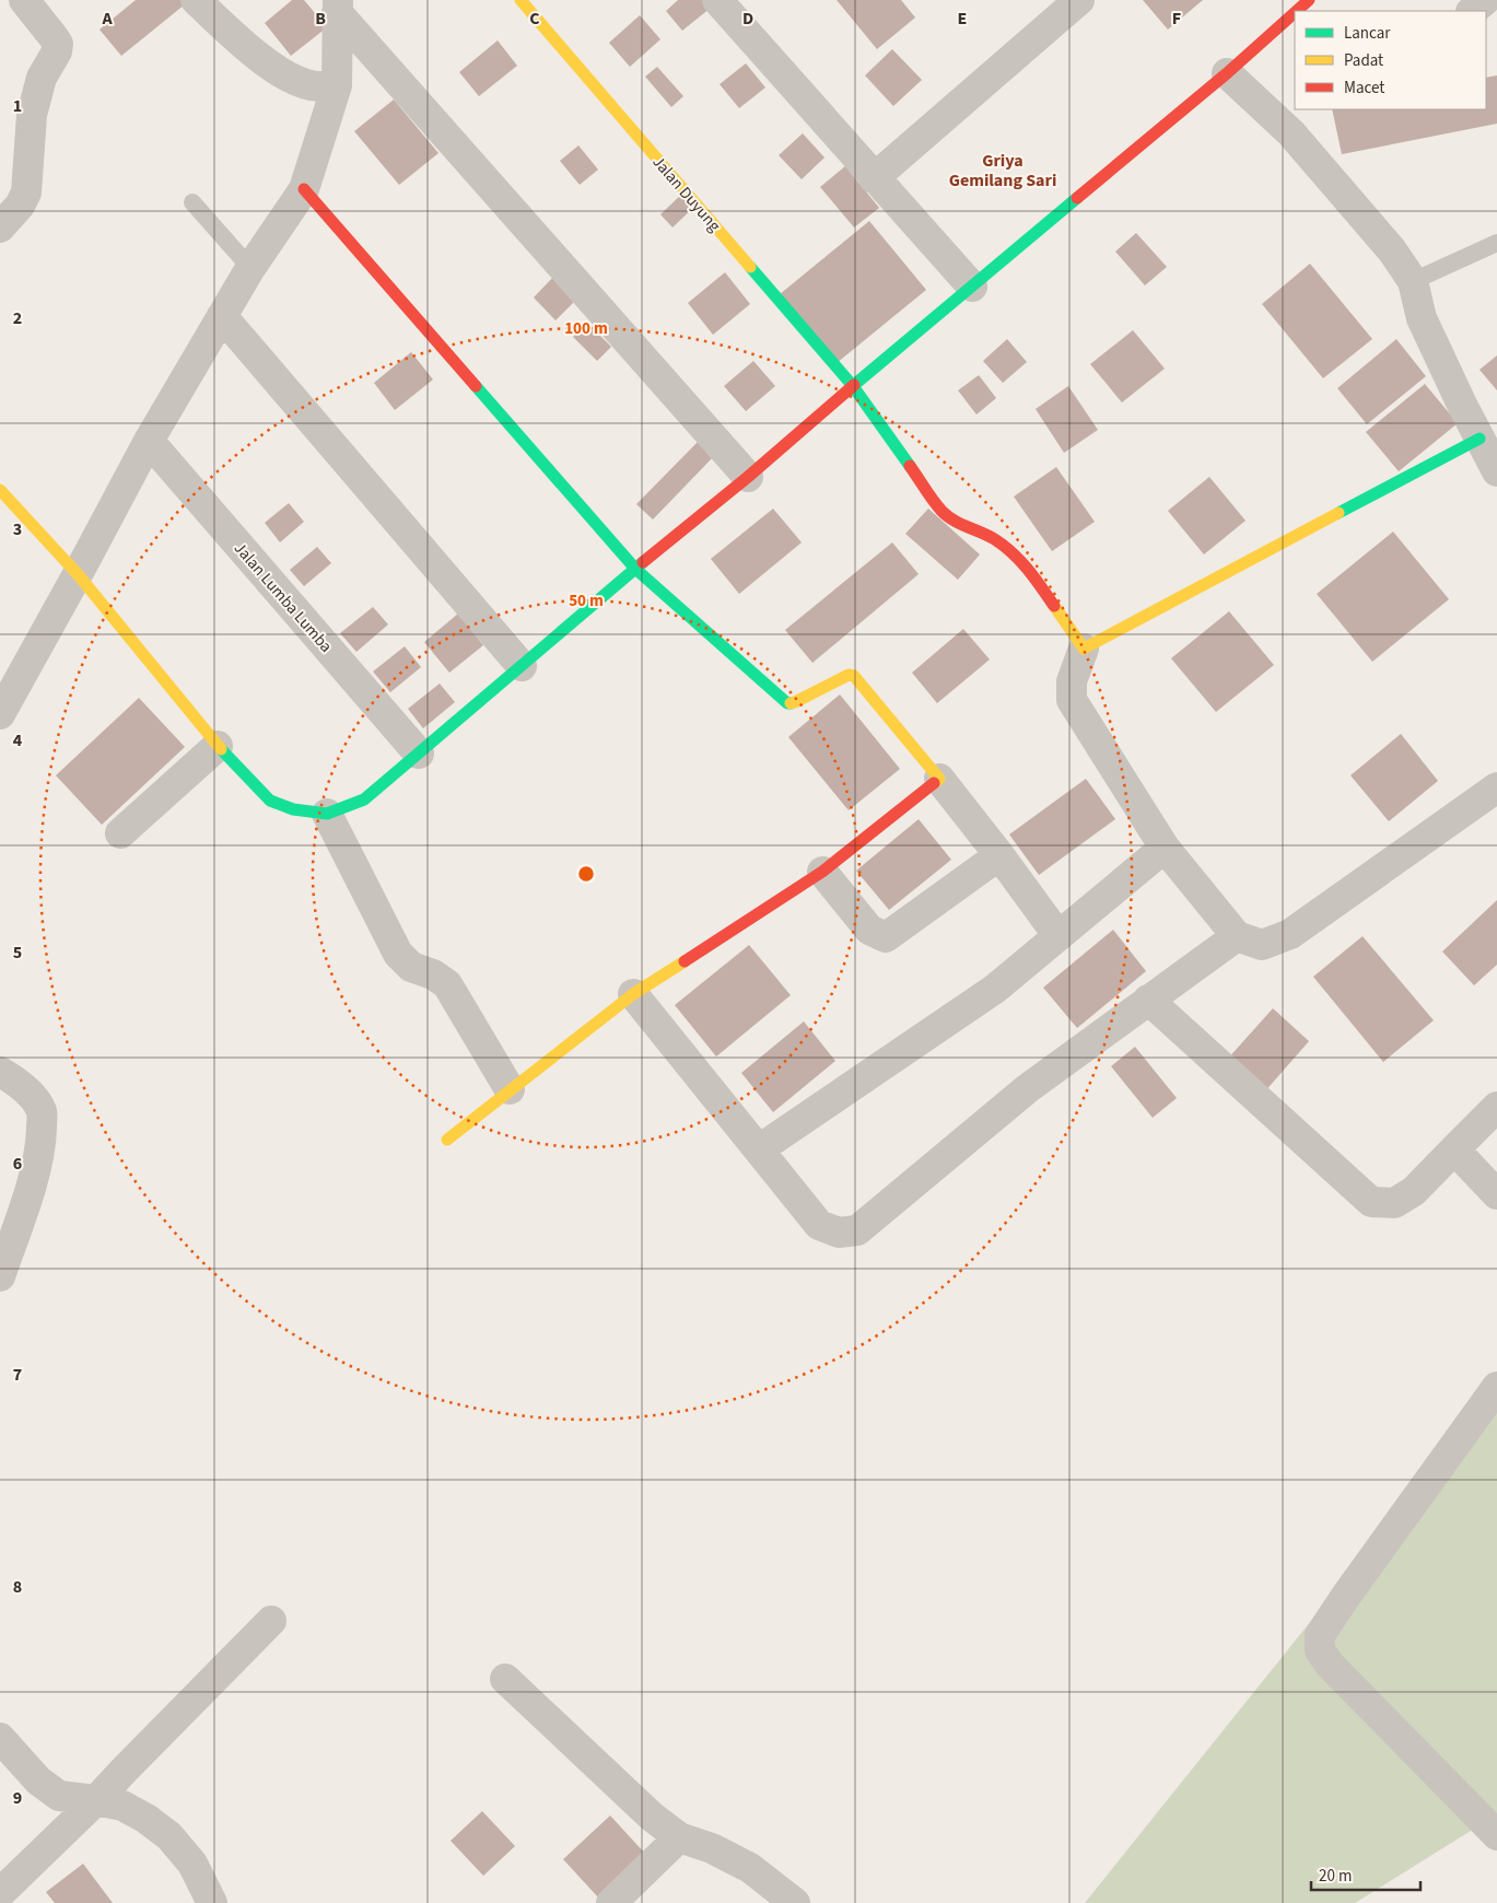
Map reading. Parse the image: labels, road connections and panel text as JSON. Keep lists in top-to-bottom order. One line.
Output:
{"streets":{"street":["Jalan Duyung","Jalan Lumba Lumba"]},"districts":["Griya Gemilang Sari"],"legend":["Lancar","Padat","Macet"],"scale_bar":"20 m","grid":{"columns":["A","B","C","D","E","F"],"rows":["1","2","3","4","5","6","7","8","9"]},"rings":["100 m","50 m"]}
